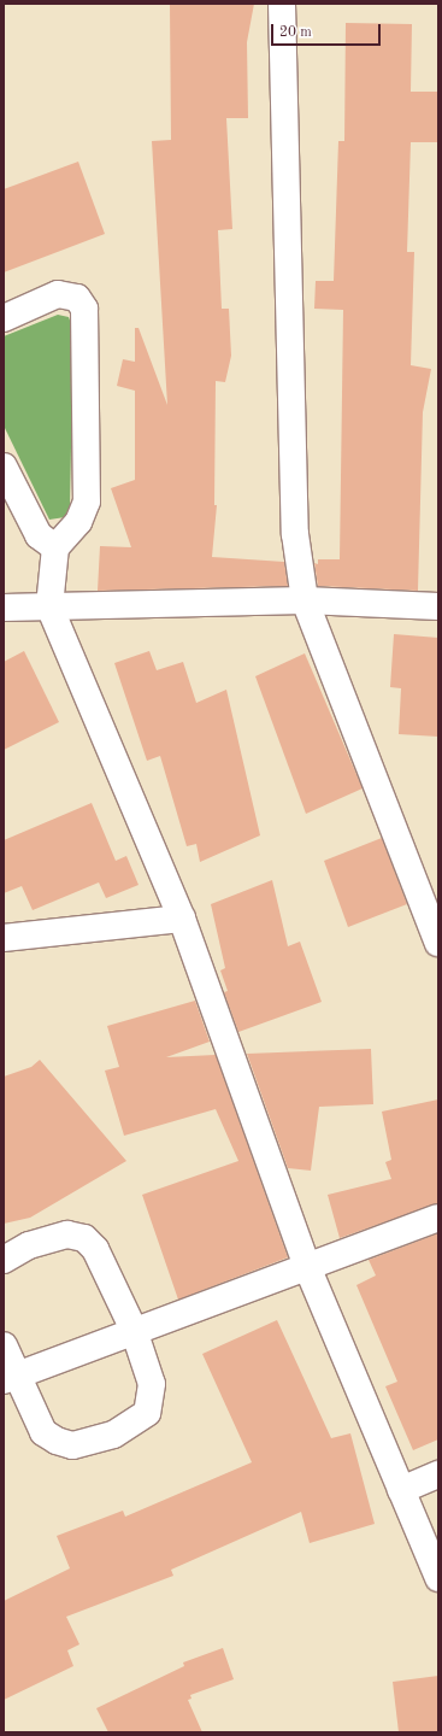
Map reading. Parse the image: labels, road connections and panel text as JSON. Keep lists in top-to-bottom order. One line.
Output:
{"scale_bar":"20 m"}
